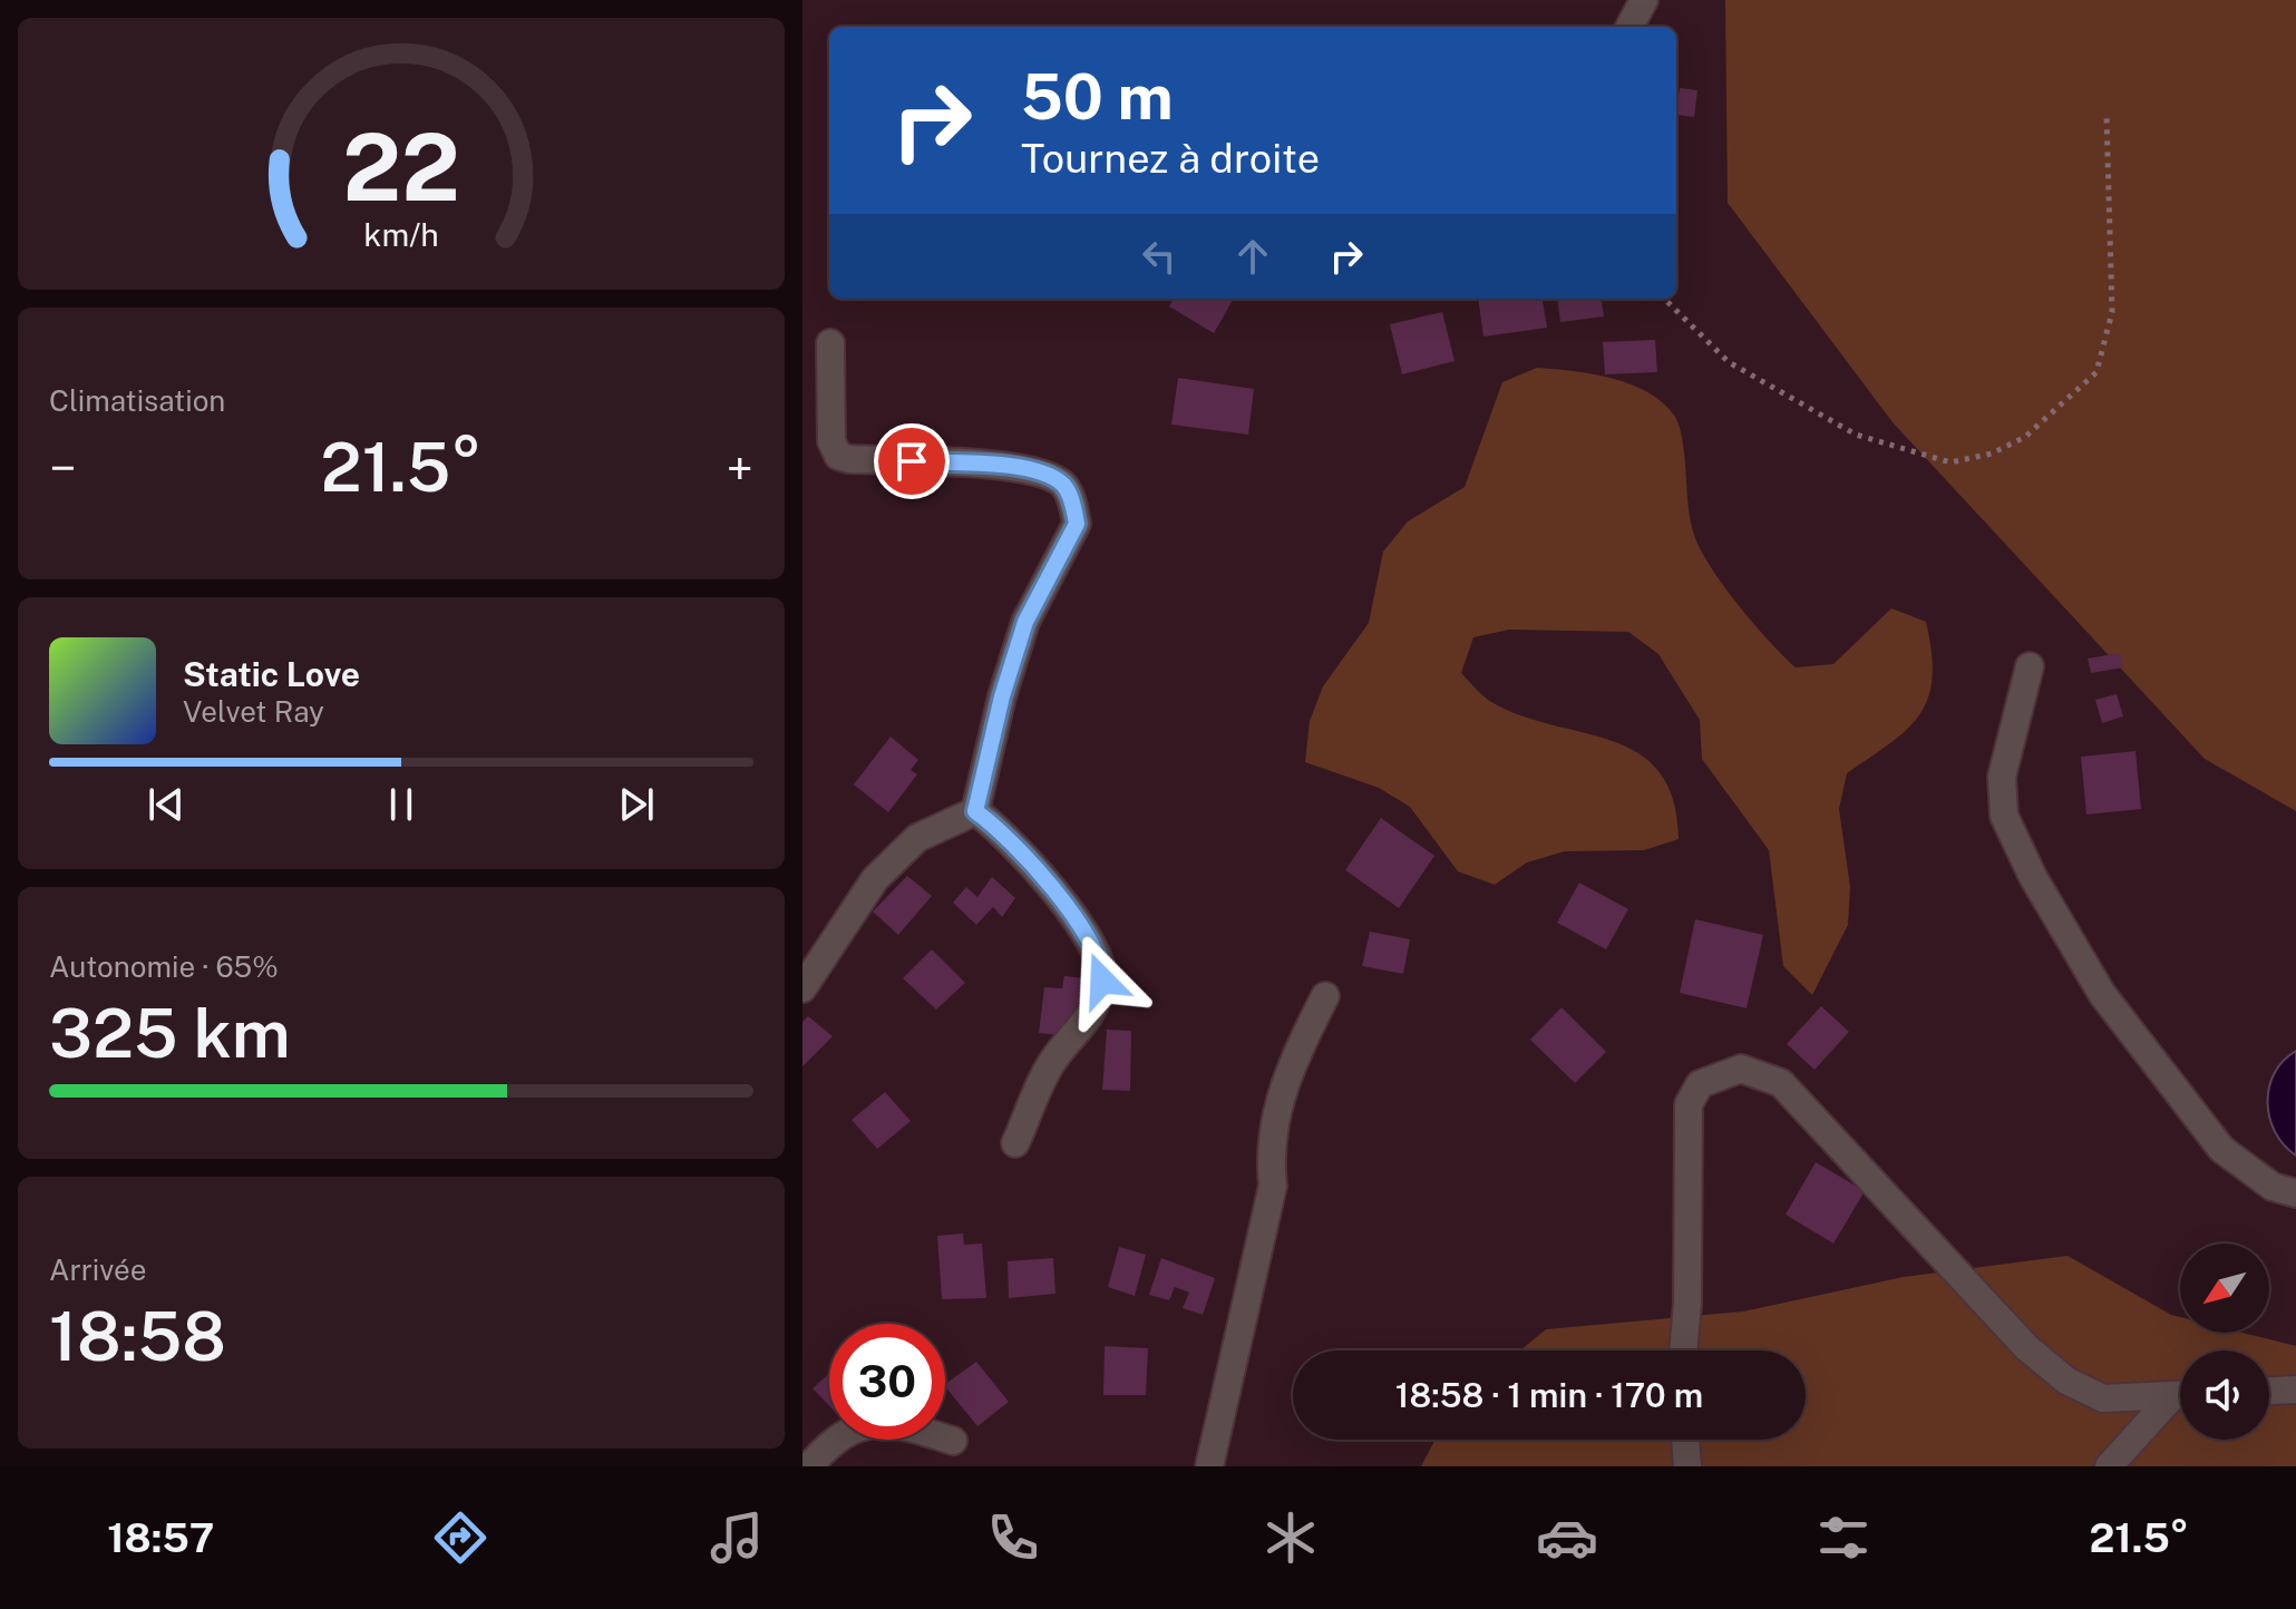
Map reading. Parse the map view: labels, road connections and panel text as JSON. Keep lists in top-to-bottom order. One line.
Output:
{"north":"bottom left","page":{"turn":["50 m","Tournez à droite"],"tile":["Climatisation",["Autonomie · 65%","325 km"],["Arrivée","18:58"]],"heat":["−","21.5°","+"],"song":["Static Love","Velvet Ray"],"limit":"30","trip":"18:58 · 1 min · 170 m","tabs":["18:57","21.5°"],"gauge":["22","km/h"]}}
